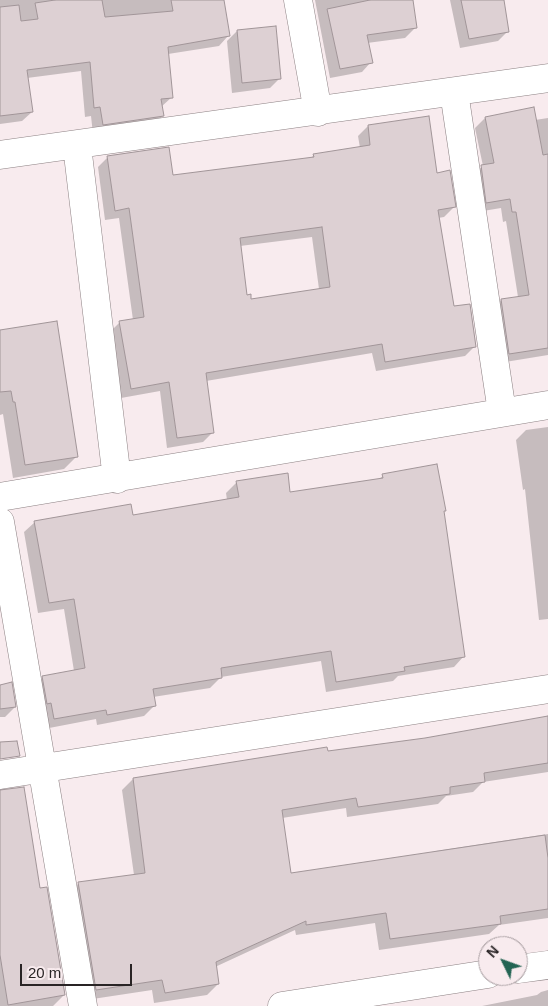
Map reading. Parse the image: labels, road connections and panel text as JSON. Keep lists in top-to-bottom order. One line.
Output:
{"scale_bar":"20 m","north":"top left"}
